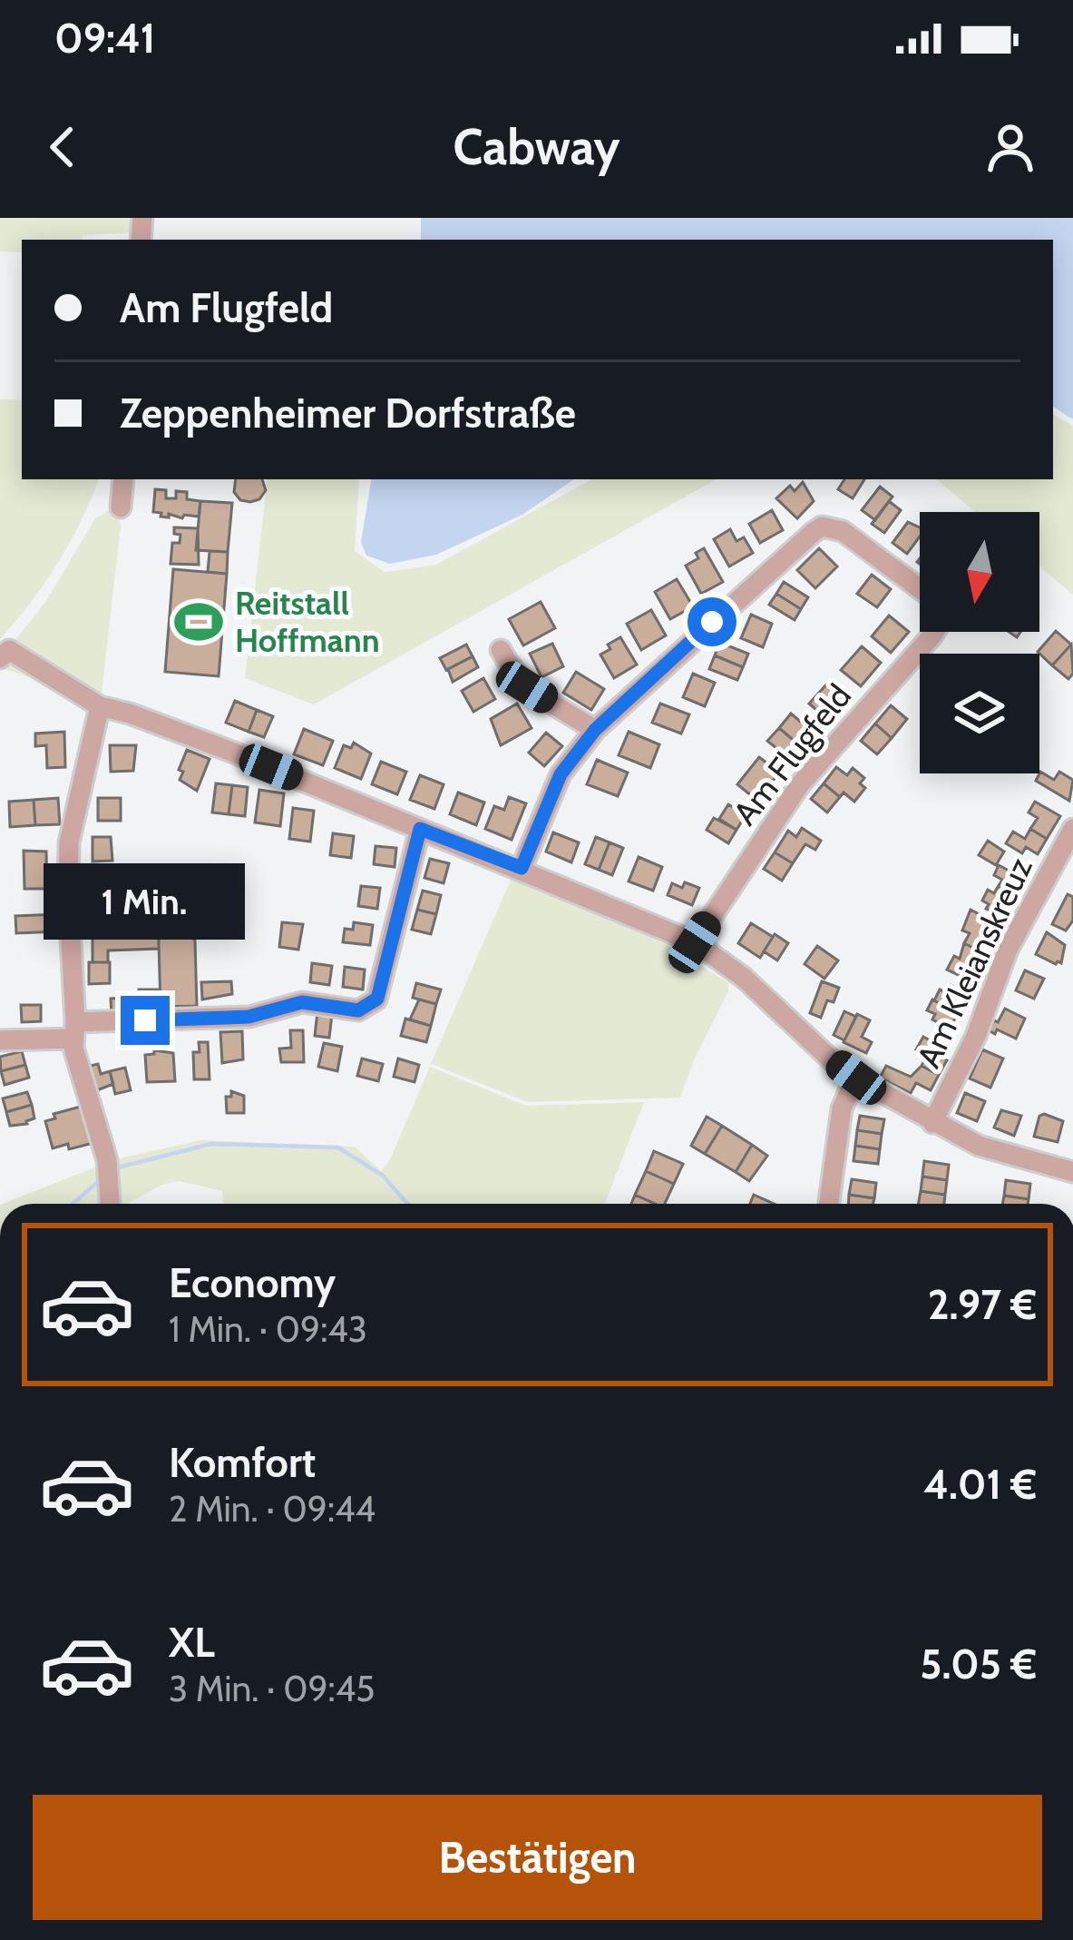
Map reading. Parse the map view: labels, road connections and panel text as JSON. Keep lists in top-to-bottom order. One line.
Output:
{"streets":{"street":["Am Flugfeld","Am Kleianskreuz"]},"places":{"sports":["Reitstall Hoffmann"]},"north":"bottom","page":{"status":"09:41","header":"Cabway","banner":["Am Flugfeld","Zeppenheimer Dorfstraße"],"bubble":"1 Min.","list":[{"name":"Economy","note":"1 Min. · 09:43","value":"2.97 €"},{"name":"Komfort","note":"2 Min. · 09:44","value":"4.01 €"},{"name":"XL","note":"3 Min. · 09:45","value":"5.05 €"}],"buttons":"Bestätigen"}}
